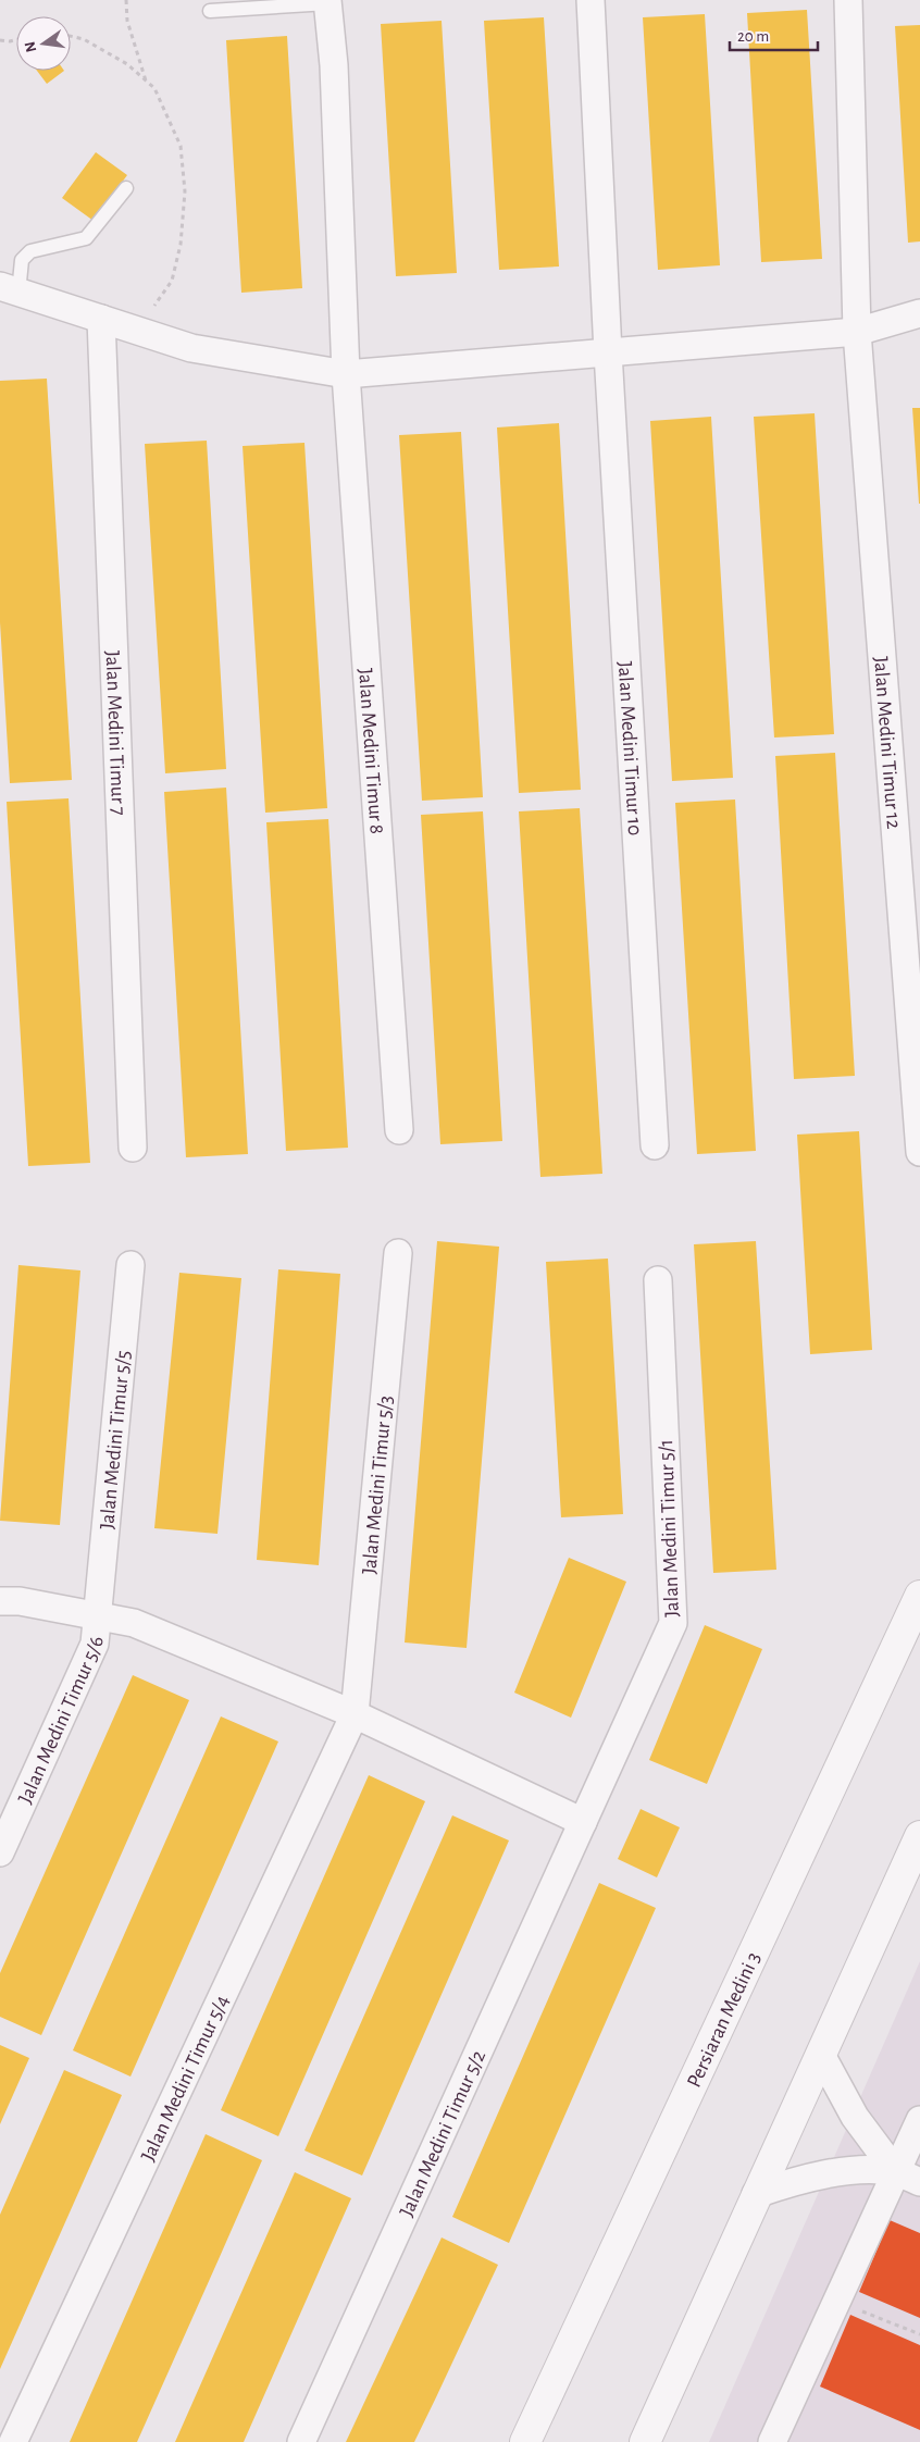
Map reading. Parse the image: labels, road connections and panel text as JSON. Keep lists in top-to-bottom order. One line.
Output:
{"streets":{"street":["Jalan Medini Timur 7","Jalan Medini Timur 12","Jalan Medini Timur 10","Jalan Medini Timur 8","Jalan Medini Timur 5/5","Jalan Medini Timur 5/3","Jalan Medini Timur 5/1","Jalan Medini Timur 5/6","Persiaran Medini 3","Jalan Medini Timur 5/4","Jalan Medini Timur 5/2"]},"crossings":[["Jalan Medini Timur 5/5","Jalan Medini Timur 5/6"],["Jalan Medini Timur 5/3","Jalan Medini Timur 5/4"],["Jalan Medini Timur 5/1","Jalan Medini Timur 5/2"]],"scale_bar":"20 m","north":"left"}
